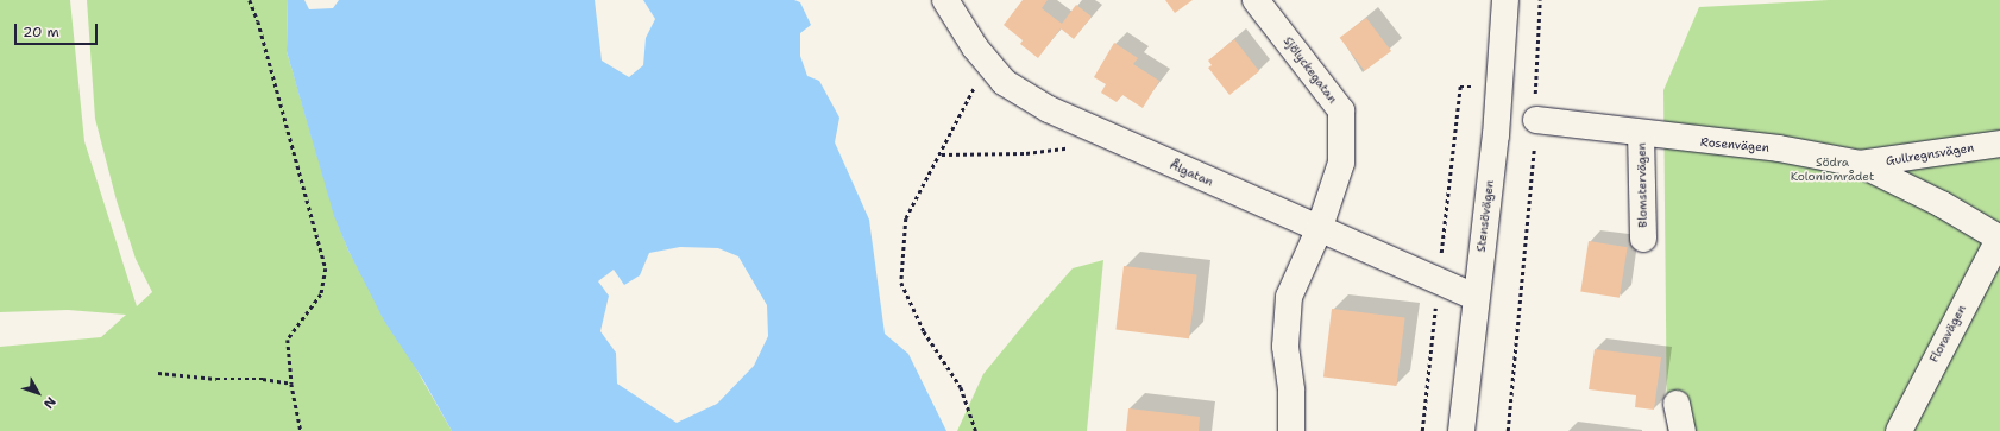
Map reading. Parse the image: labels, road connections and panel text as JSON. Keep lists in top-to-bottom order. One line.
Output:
{"streets":{"street":["Sjölyckegatan","Rosenvägen","Gullregnsvägen","Ålgatan","Blomstervägen","Stensövägen","Floravägen"]},"crossings":[["Sjölyckegatan","Ålgatan"],["Rosenvägen","Gullregnsvägen"],["Rosenvägen","Blomstervägen"],["Rosenvägen","Floravägen"],["Ålgatan","Stensövägen"]],"parks":["Södra Koloniområdet"],"scale_bar":"20 m","north":"bottom right"}
